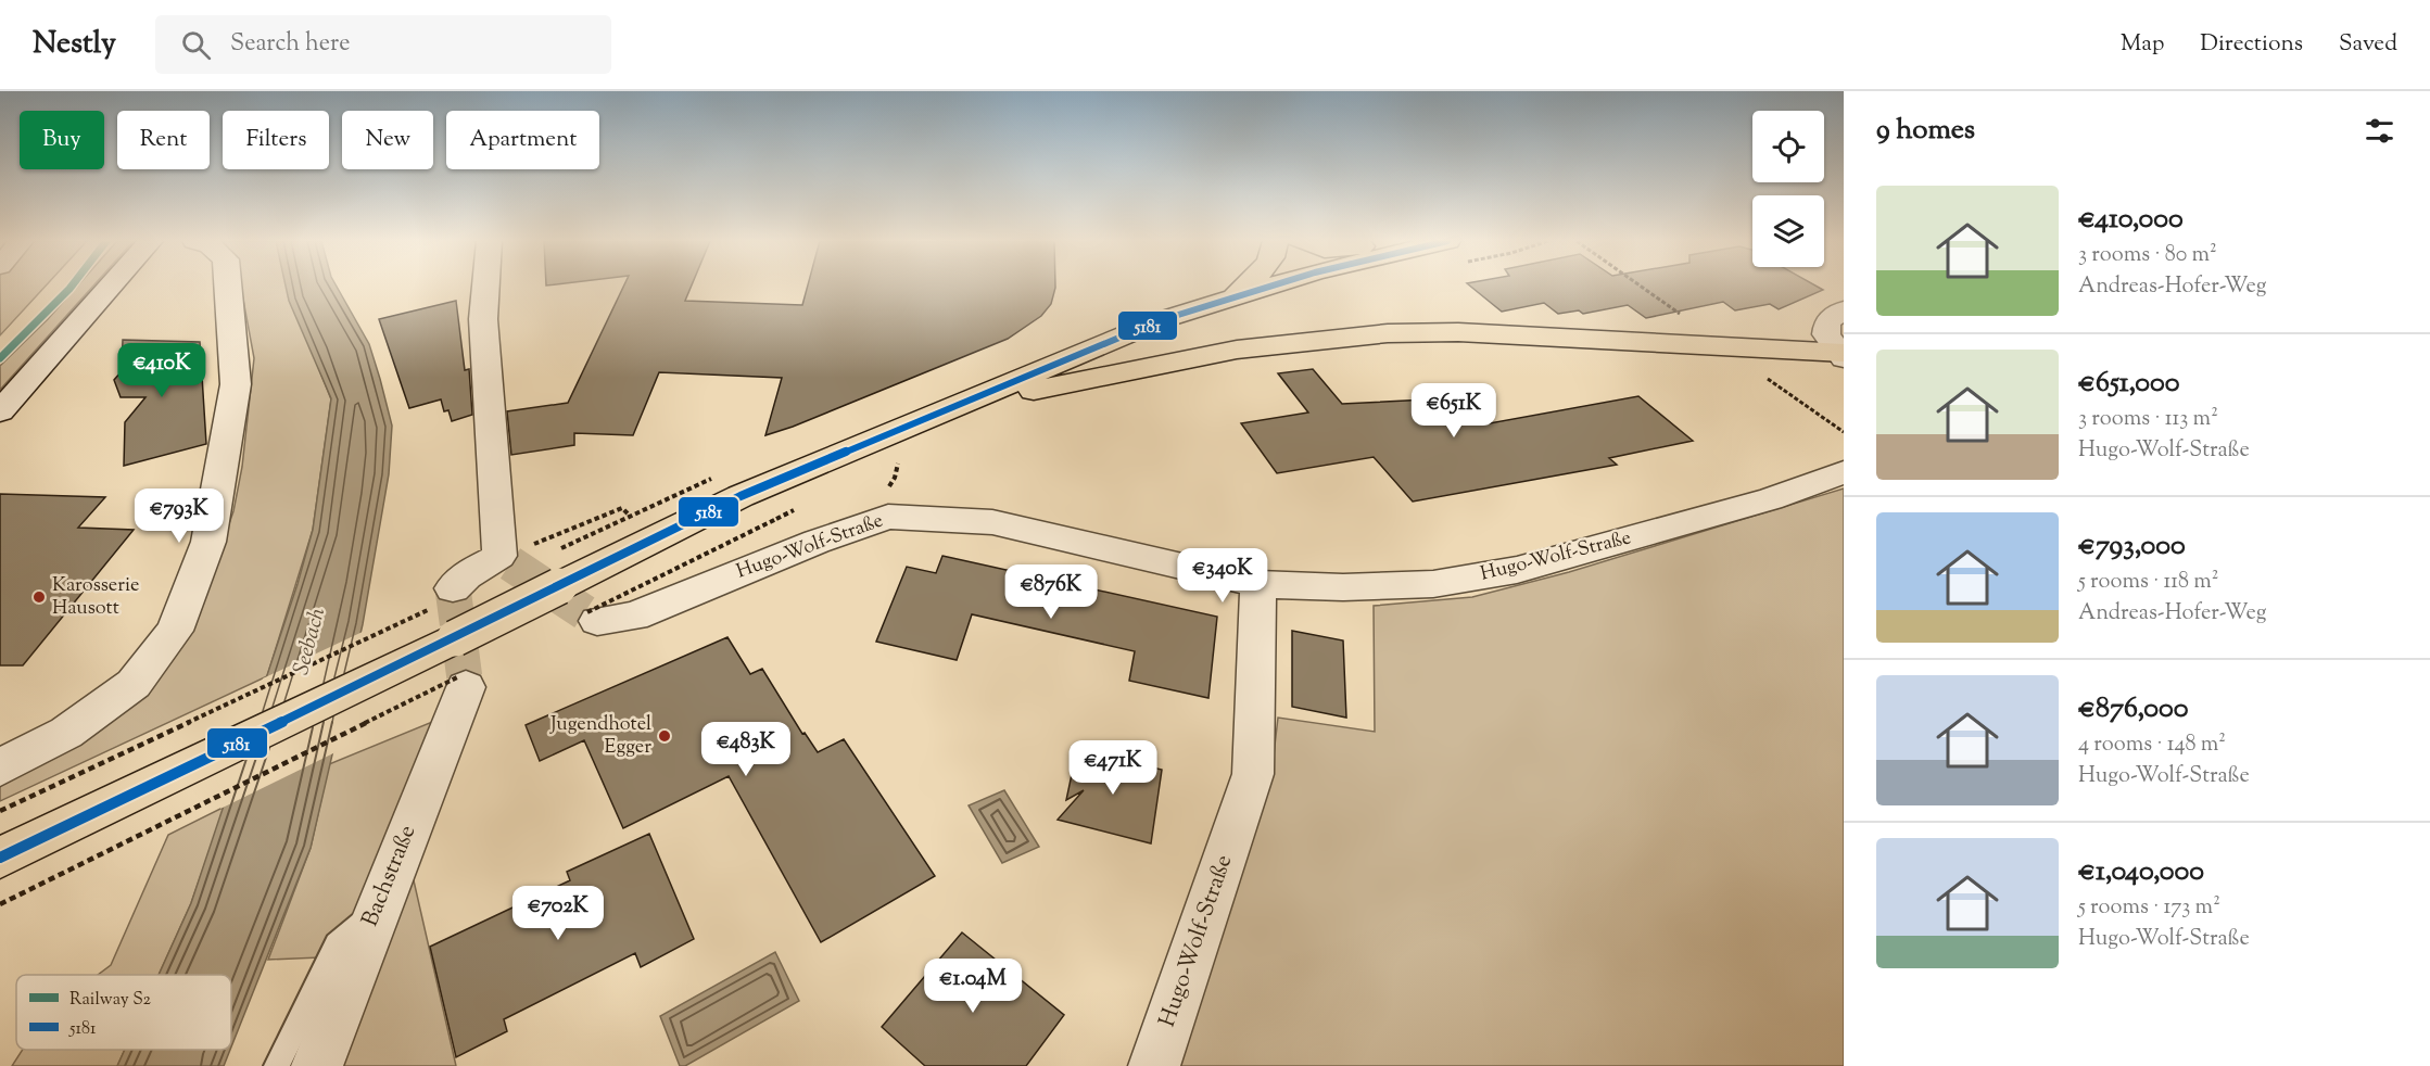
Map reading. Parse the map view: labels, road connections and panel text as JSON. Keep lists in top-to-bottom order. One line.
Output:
{"streets":{"street":["Hugo-Wolf-Straße","Bachstraße"]},"water":["Seebach"],"places":["Karosserie Hausott","Jugendhotel Egger"],"lines":["rail line S2","transit line 5181"],"legend":["Railway S2","5181"],"page":{"header":"Nestly","search":"Search here","nav":["Map","Directions","Saved"],"heading":"9 homes","chip":["Buy","Rent","Filters","New","Apartment"],"list":[{"name":"€410,000","note":"3 rooms · 80 m² · Andreas-Hofer-Weg"},{"name":"€651,000","note":"3 rooms · 113 m² · Hugo-Wolf-Straße"},{"name":"€793,000","note":"5 rooms · 118 m² · Andreas-Hofer-Weg"},{"name":"€876,000","note":"4 rooms · 148 m² · Hugo-Wolf-Straße"},{"name":"€1,040,000","note":"5 rooms · 173 m² · Hugo-Wolf-Straße"}],"price":["€410K","€651K","€793K","€340K","€876K","€483K","€471K","€702K","€1.04M"]}}
